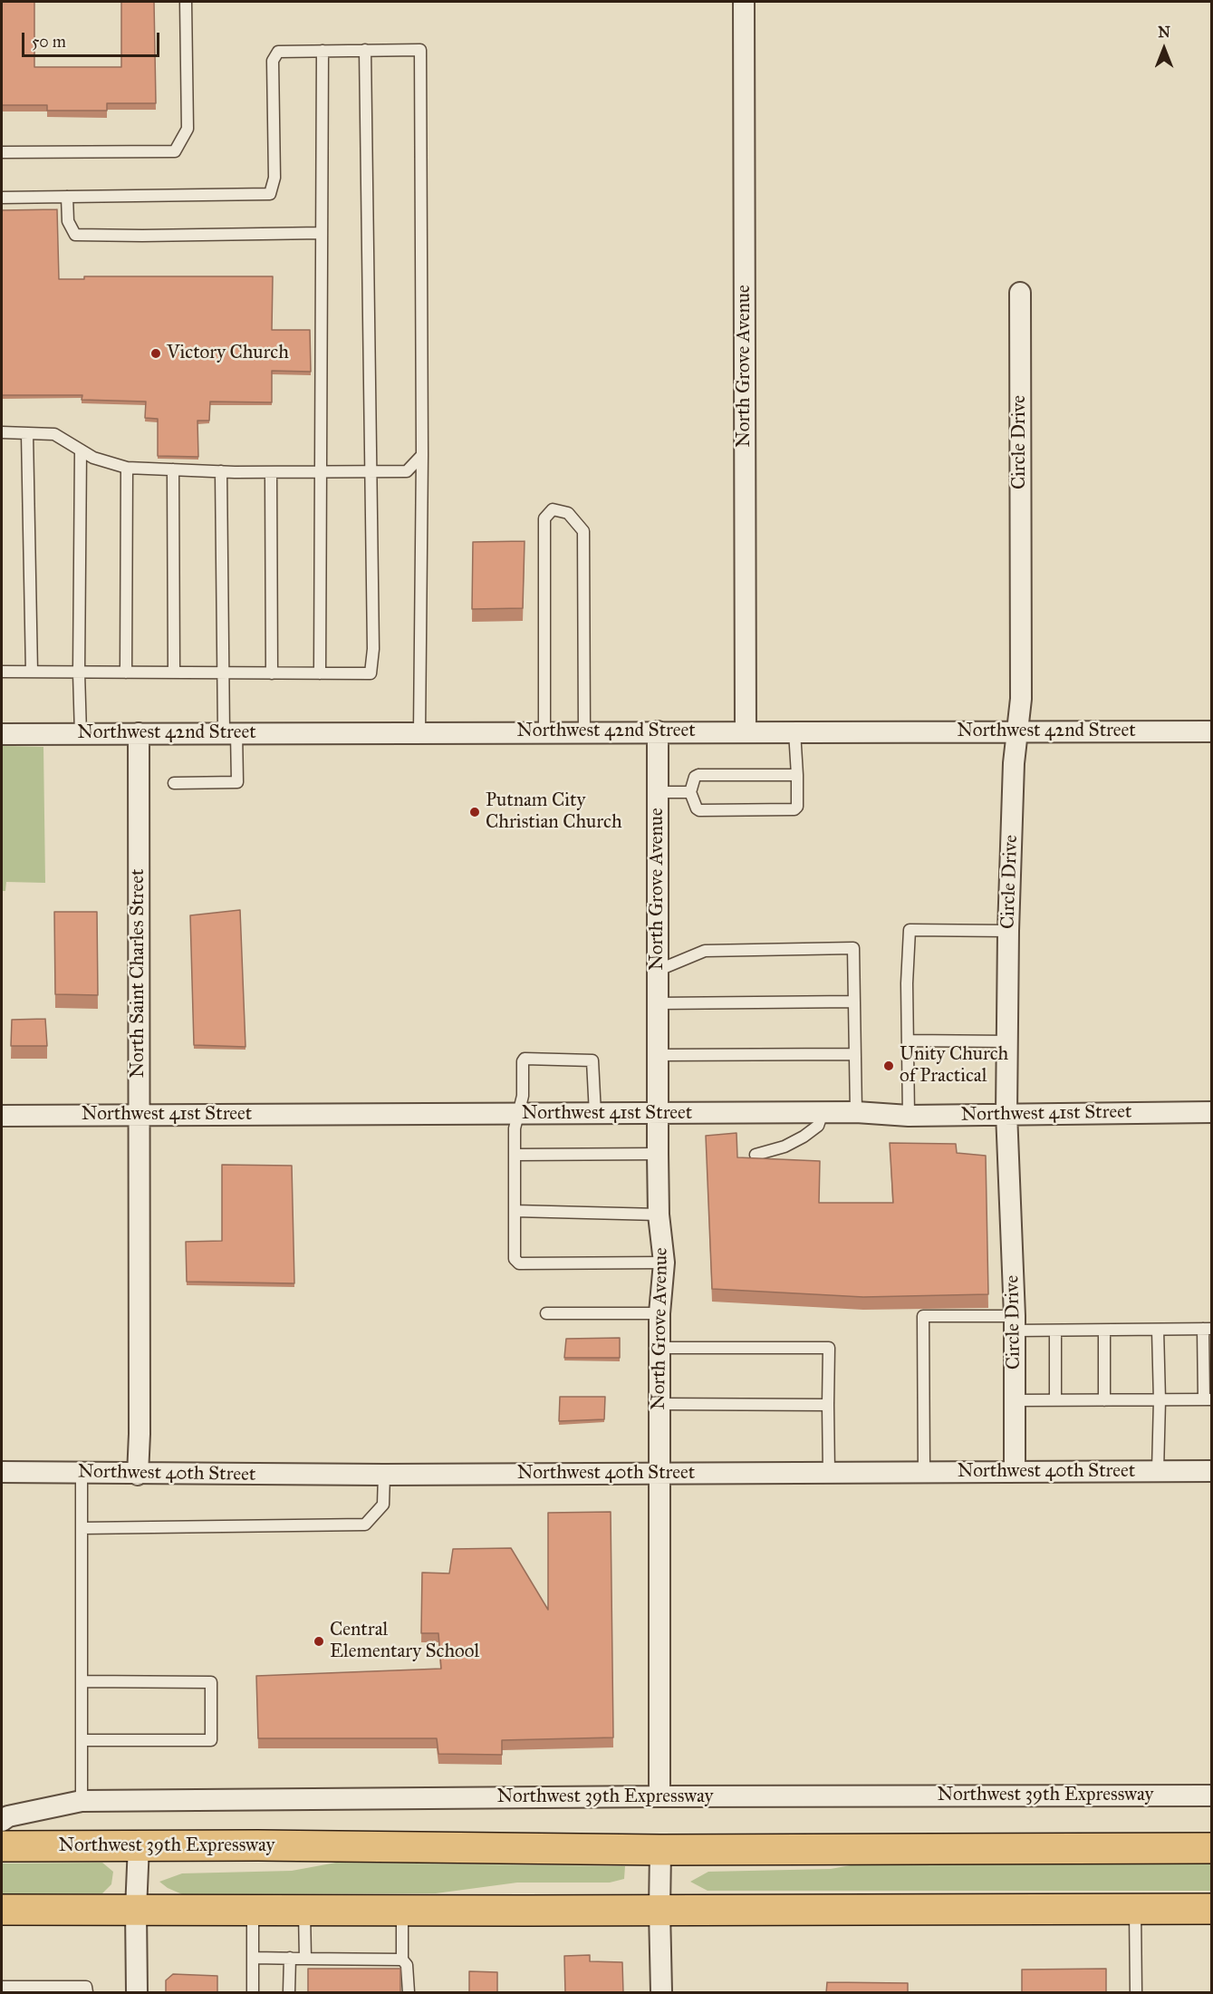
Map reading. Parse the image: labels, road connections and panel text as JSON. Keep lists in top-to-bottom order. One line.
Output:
{"streets":{"highway":["Northwest 39th Expressway"],"street":["North Grove Avenue","Circle Drive","Northwest 42nd Street","North Saint Charles Street","Northwest 41st Street","Northwest 40th Street"]},"crossings":[["North Grove Avenue","Northwest 42nd Street"],["North Grove Avenue","Northwest 41st Street"],["North Grove Avenue","Northwest 40th Street"],["North Grove Avenue","Northwest 39th Expressway"],["Circle Drive","Northwest 42nd Street"],["Circle Drive","Northwest 41st Street"],["Circle Drive","Northwest 40th Street"],["Northwest 42nd Street","North Saint Charles Street"],["North Saint Charles Street","Northwest 41st Street"],["North Saint Charles Street","Northwest 40th Street"]],"places":["Victory Church","Putnam City Christian Church","Unity Church of Practical","Central Elementary School"],"scale_bar":"50 m","north":"top"}
